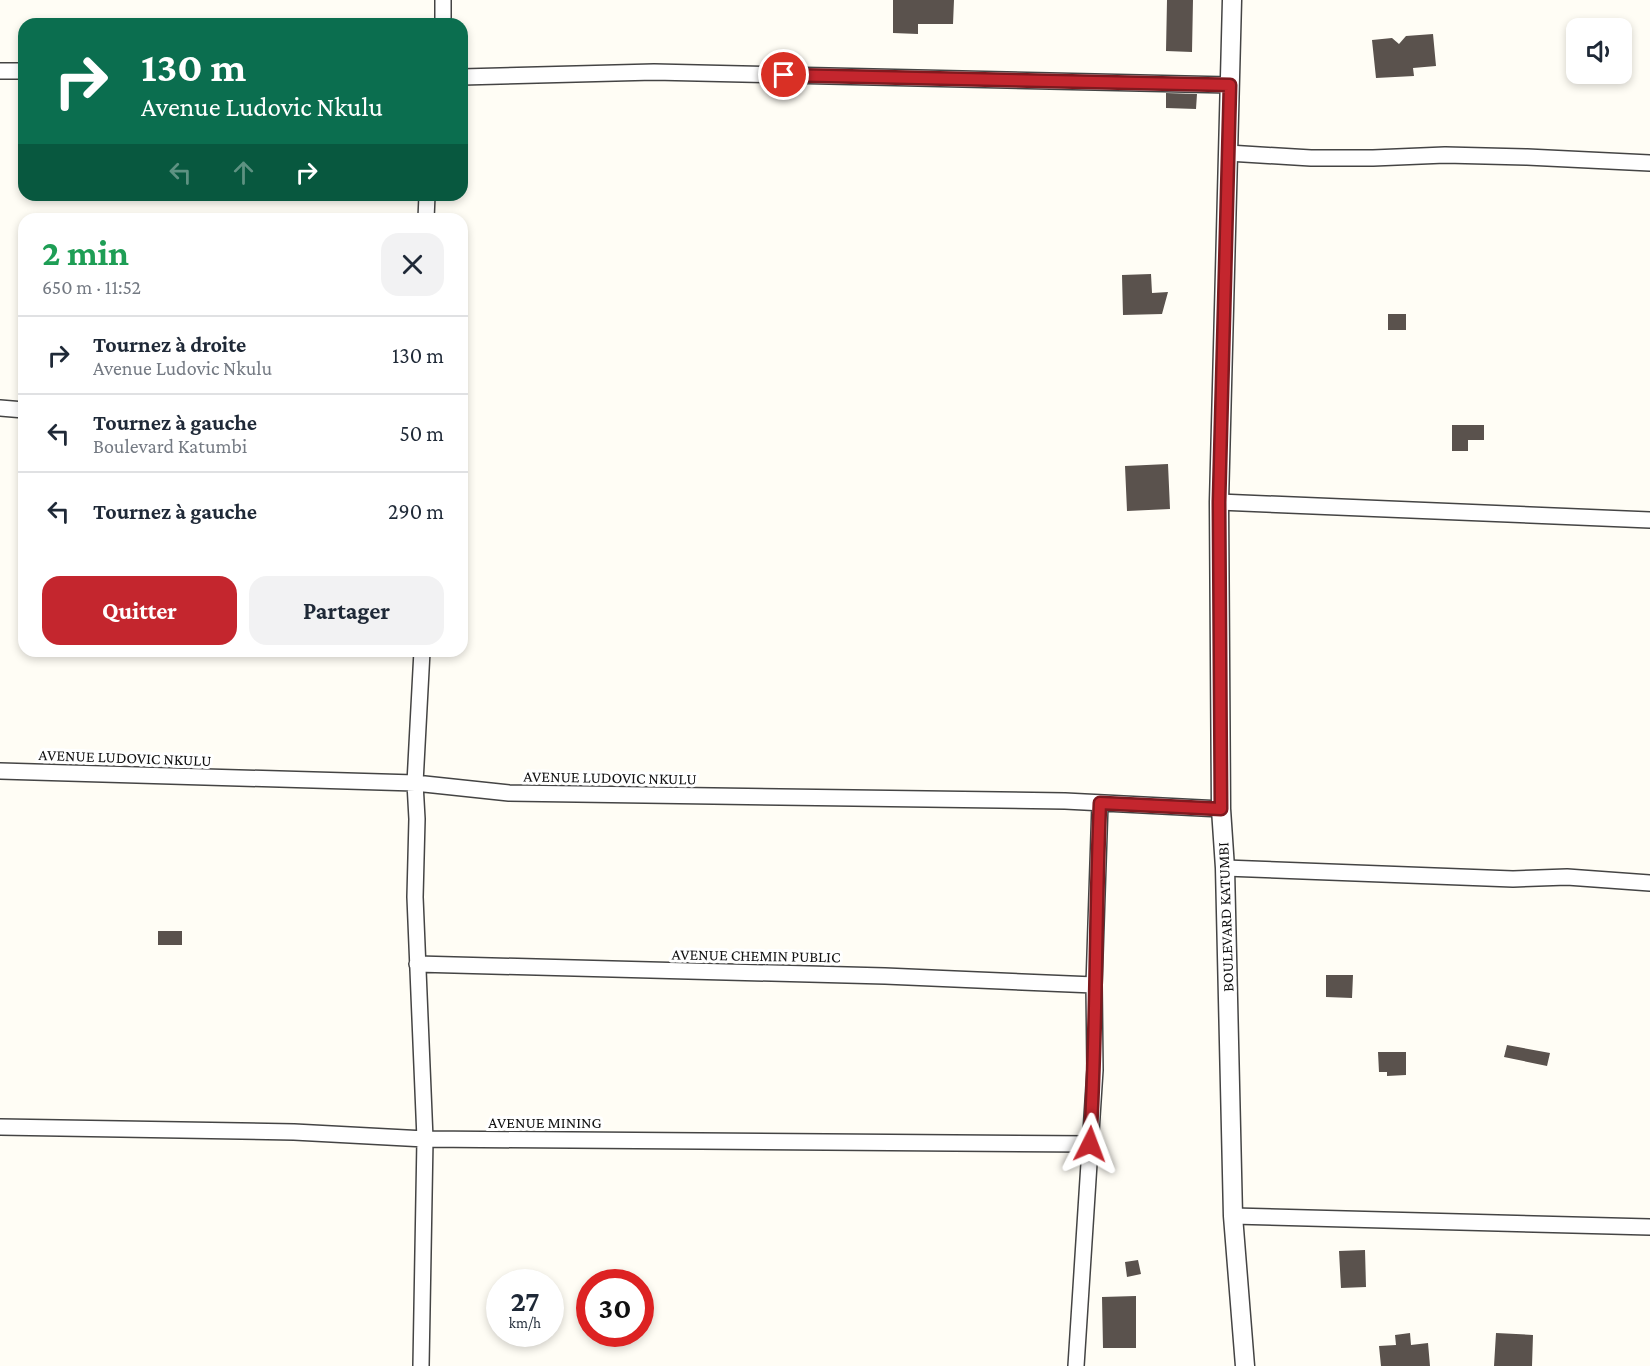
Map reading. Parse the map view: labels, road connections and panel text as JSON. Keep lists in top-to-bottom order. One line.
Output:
{"streets":{"street":["AVENUE LUDOVIC NKULU","BOULEVARD KATUMBI","AVENUE CHEMIN PUBLIC","AVENUE MINING"]},"crossings":[["AVENUE LUDOVIC NKULU","BOULEVARD KATUMBI"]],"page":{"turn":["130 m","Avenue Ludovic Nkulu"],"heading":["2 min","650 m · 11:52"],"list":[{"name":"Tournez à droite","note":"Avenue Ludovic Nkulu","value":"130 m"},{"name":"Tournez à gauche","note":"Boulevard Katumbi","value":"50 m"},{"name":"Tournez à gauche","value":"290 m"}],"buttons":["Quitter","Partager"],"speed":"27 km/h","limit":"30"}}
